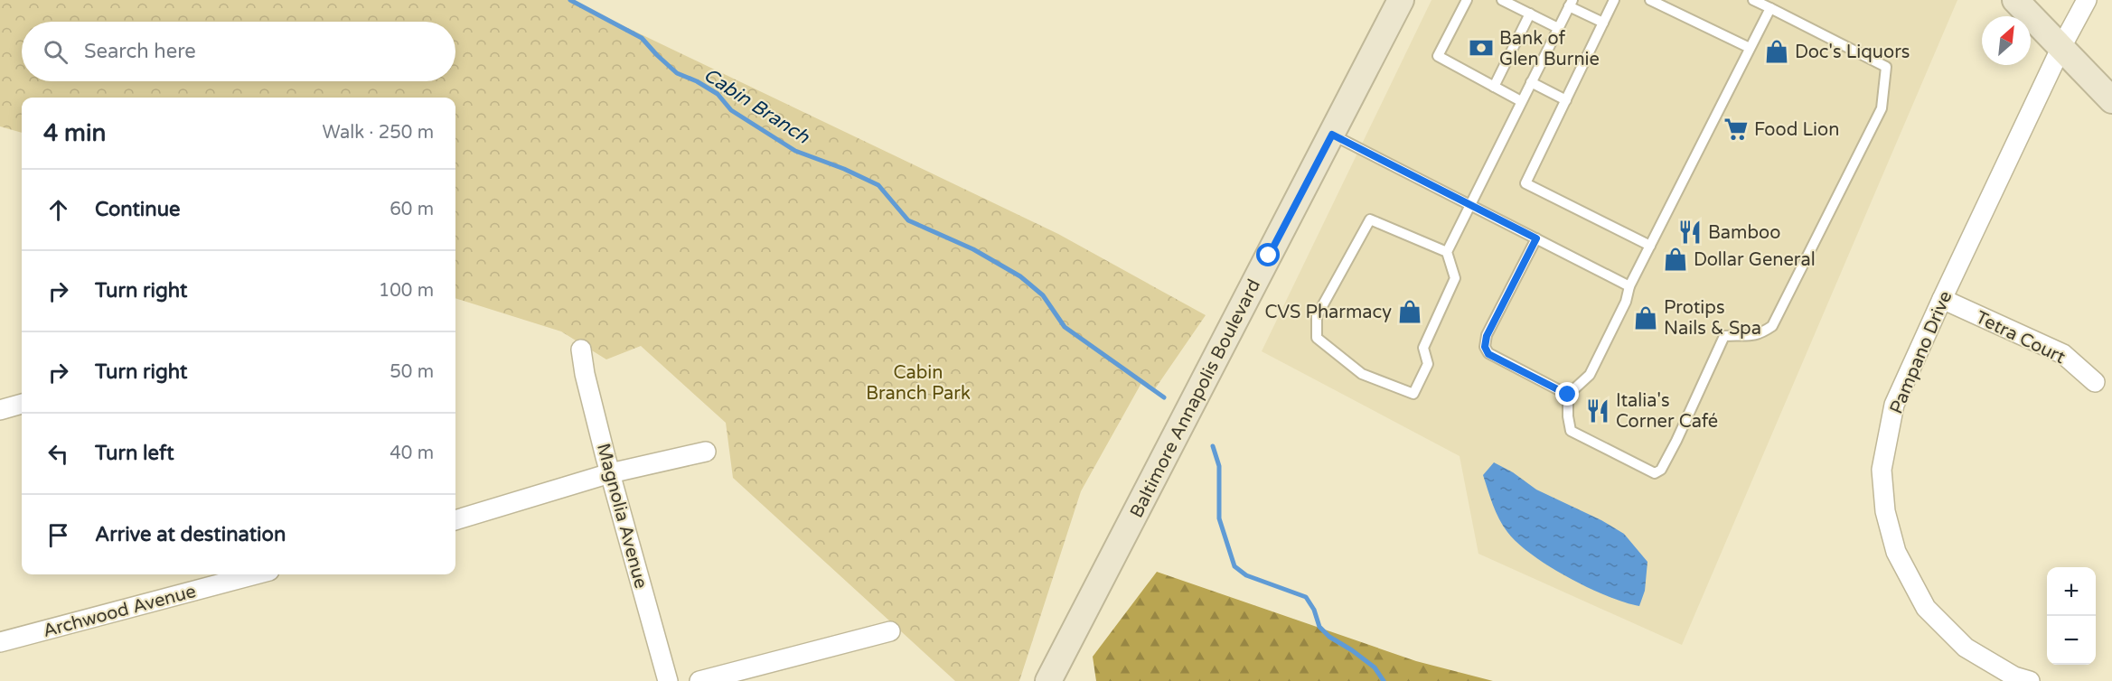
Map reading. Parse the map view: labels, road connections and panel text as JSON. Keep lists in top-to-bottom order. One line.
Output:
{"streets":{"main road":["Baltimore Annapolis Boulevard"],"street":["Tetra Court","Pampano Drive","Magnolia Avenue","Archwood Avenue"]},"crossings":[["Tetra Court","Pampano Drive"]],"water":["Cabin Branch"],"parks":["Cabin Branch Park"],"places":{"bank":["Bank of Glen Burnie"],"shop":["Doc's Liquors","Dollar General","CVS Pharmacy","Protips Nails & Spa"],"supermarket":["Food Lion"],"restaurant":["Bamboo","Italia's Corner Café"]},"north":"top right","page":{"search":"Search here","heading":["4 min","Walk · 250 m"],"list":[["Continue","60 m"],["Turn right","100 m"],["Turn right","50 m"],["Turn left","40 m"],"Arrive at destination"],"map_buttons":["+","−"]}}
